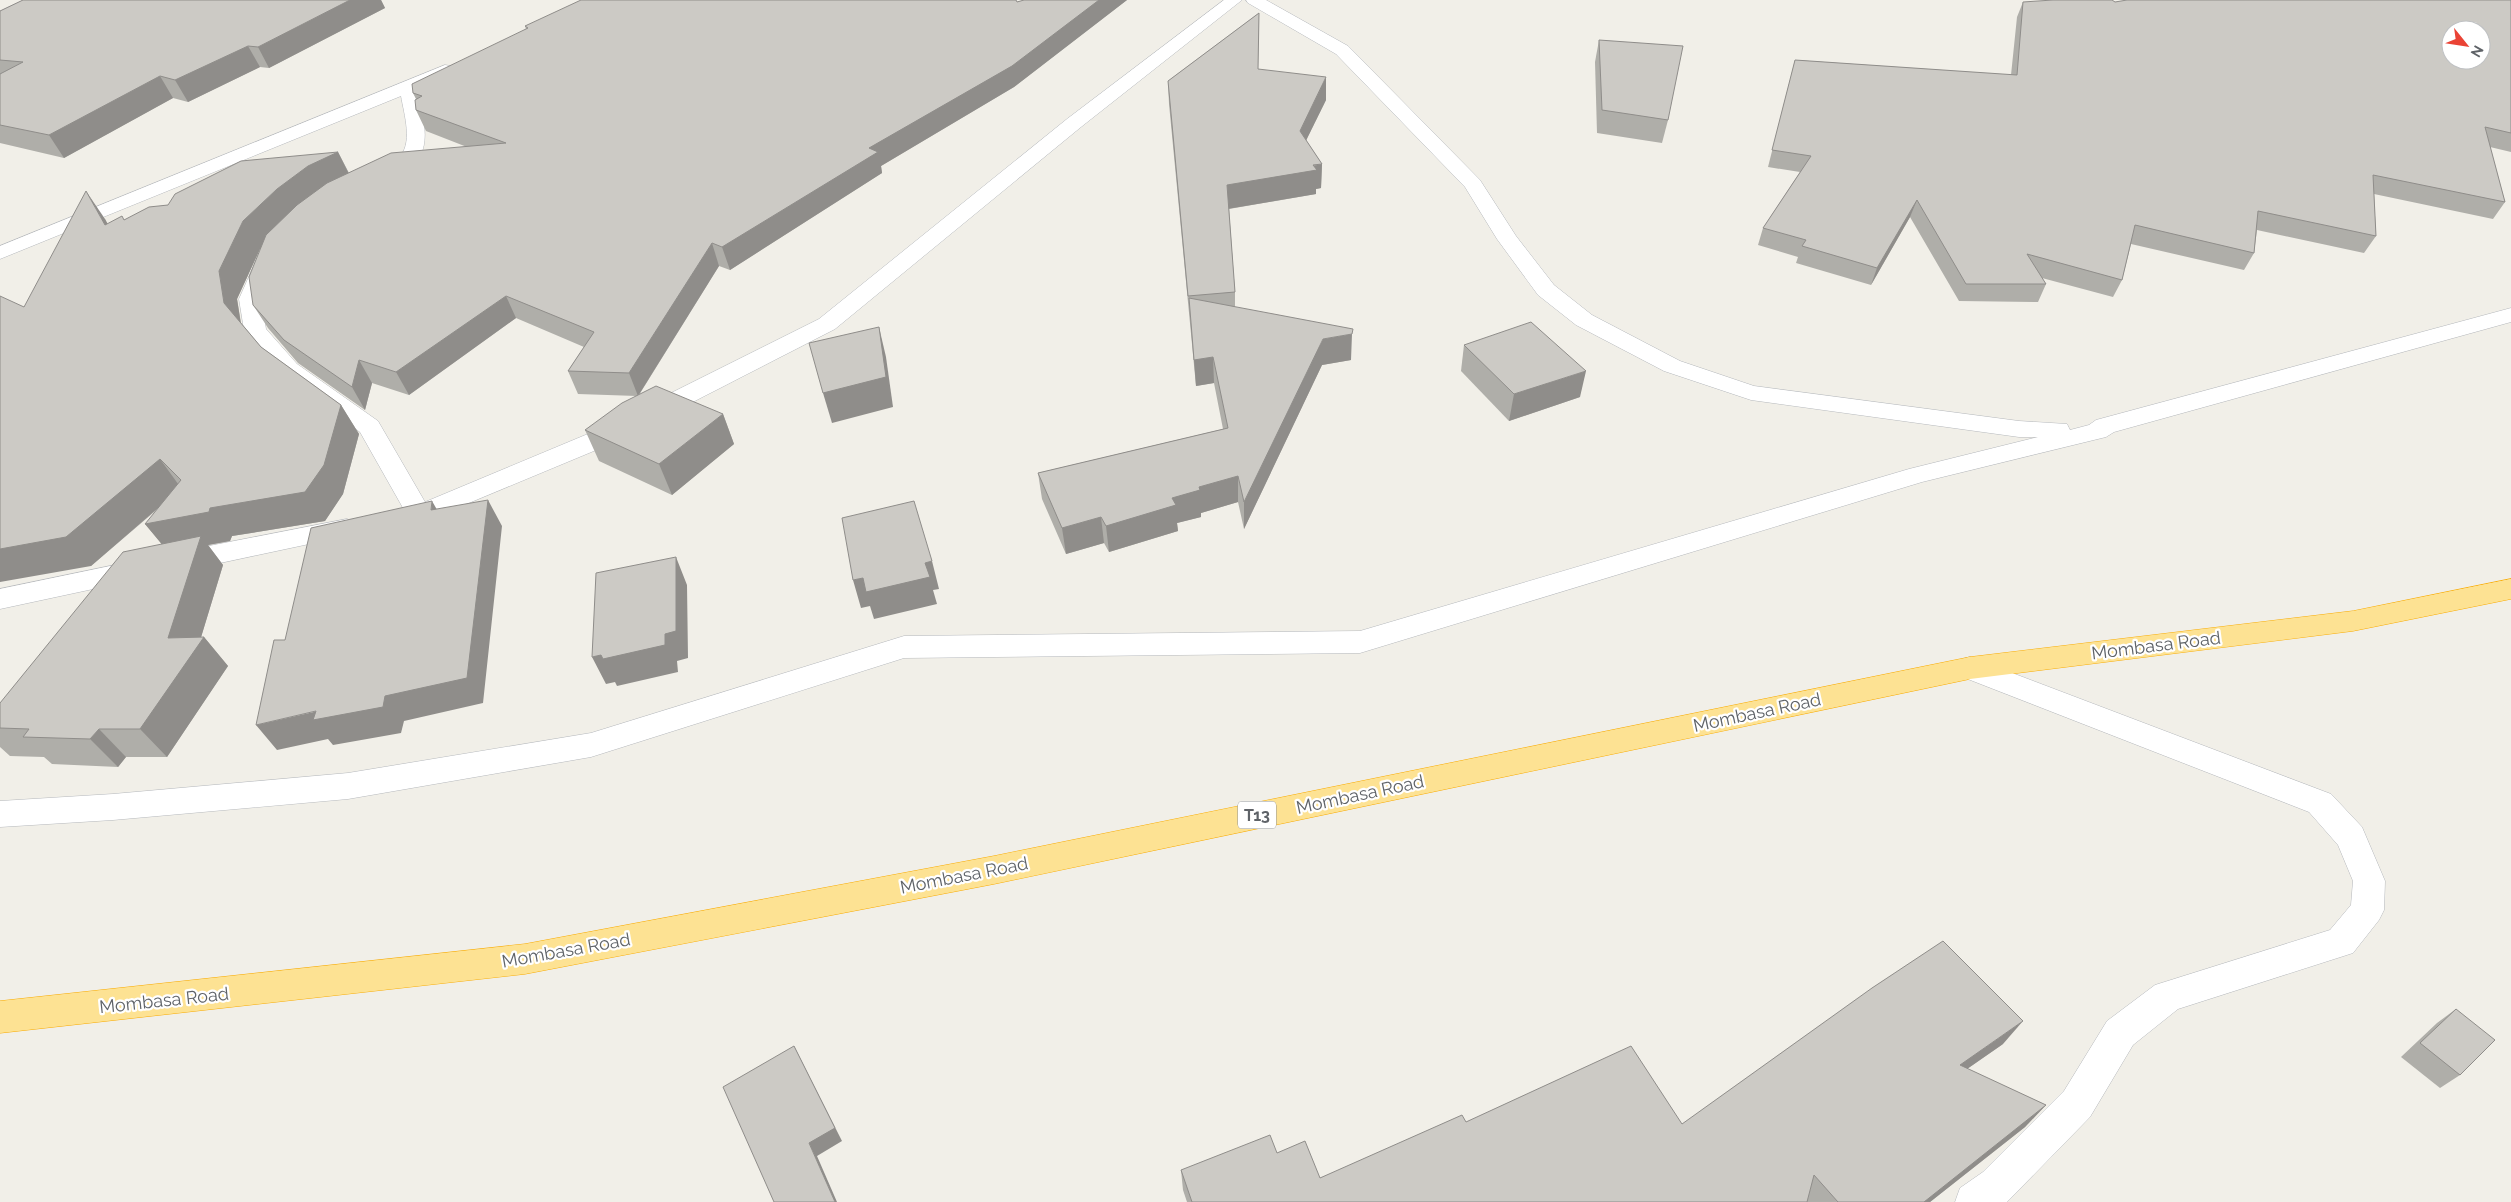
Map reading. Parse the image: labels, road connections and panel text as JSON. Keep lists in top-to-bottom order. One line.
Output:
{"streets":{"highway":["Mombasa Road","T13"]},"north":"bottom right"}
